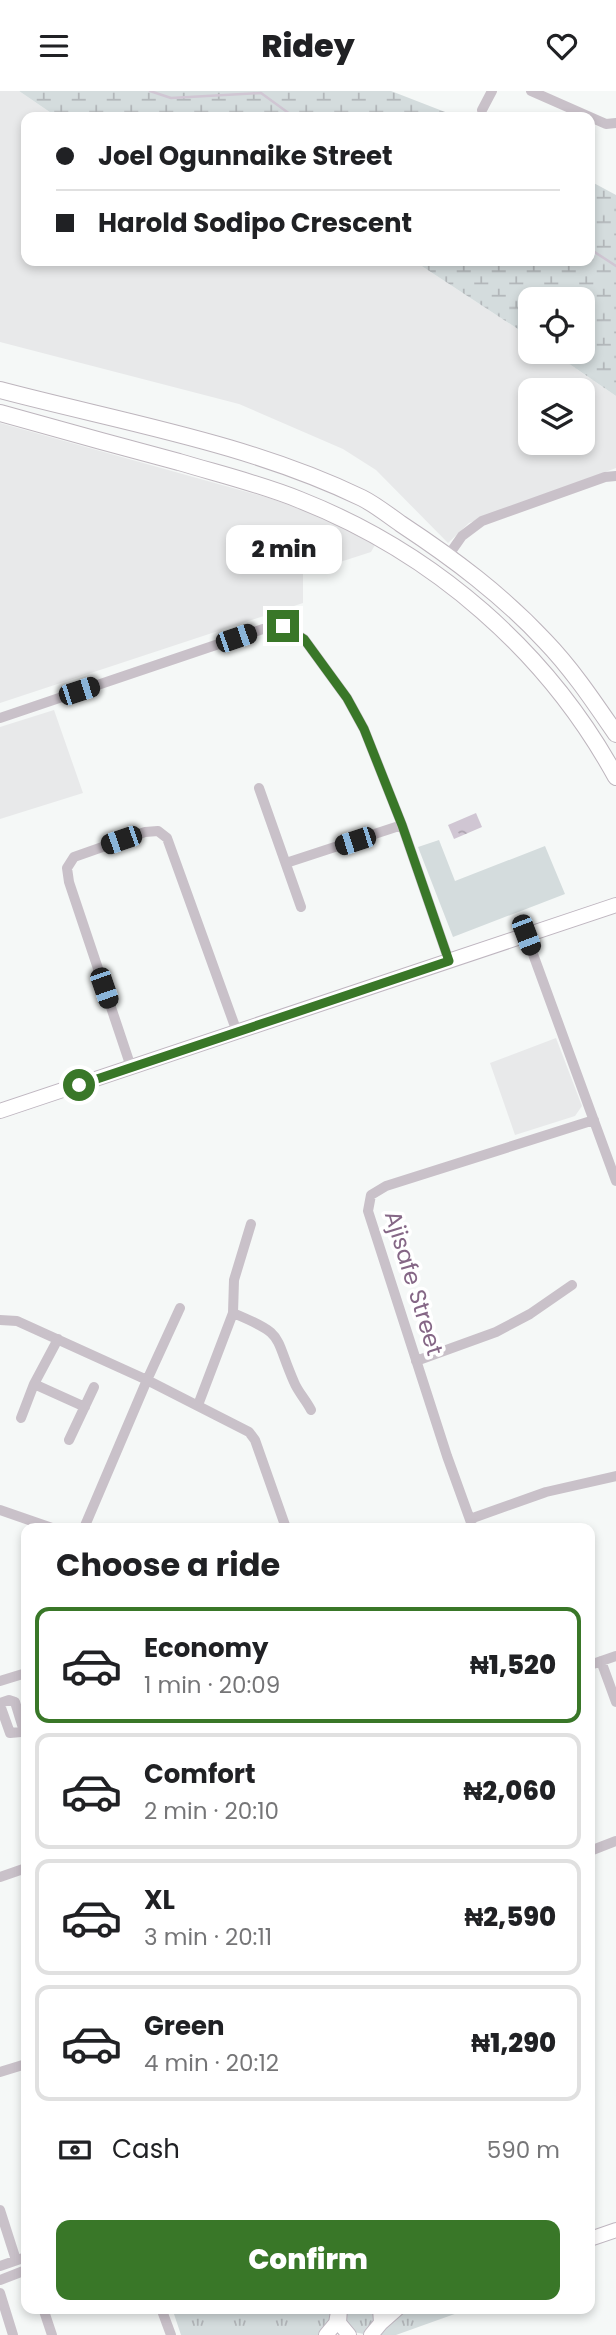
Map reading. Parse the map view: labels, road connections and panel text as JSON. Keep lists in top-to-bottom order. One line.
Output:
{"streets":{"street":["Ajisafe Street"]},"page":{"header":"Ridey","banner":["Joel Ogunnaike Street","Harold Sodipo Crescent"],"bubble":"2 min","heading":"Choose a ride","list":[{"name":"Economy","note":"1 min · 20:09","value":"₦1,520"},{"name":"Comfort","note":"2 min · 20:10","value":"₦2,060"},{"name":"XL","note":"3 min · 20:11","value":"₦2,590"},{"name":"Green","note":"4 min · 20:12","value":"₦1,290"}],"pay":["Cash","590 m"],"buttons":"Confirm"}}
